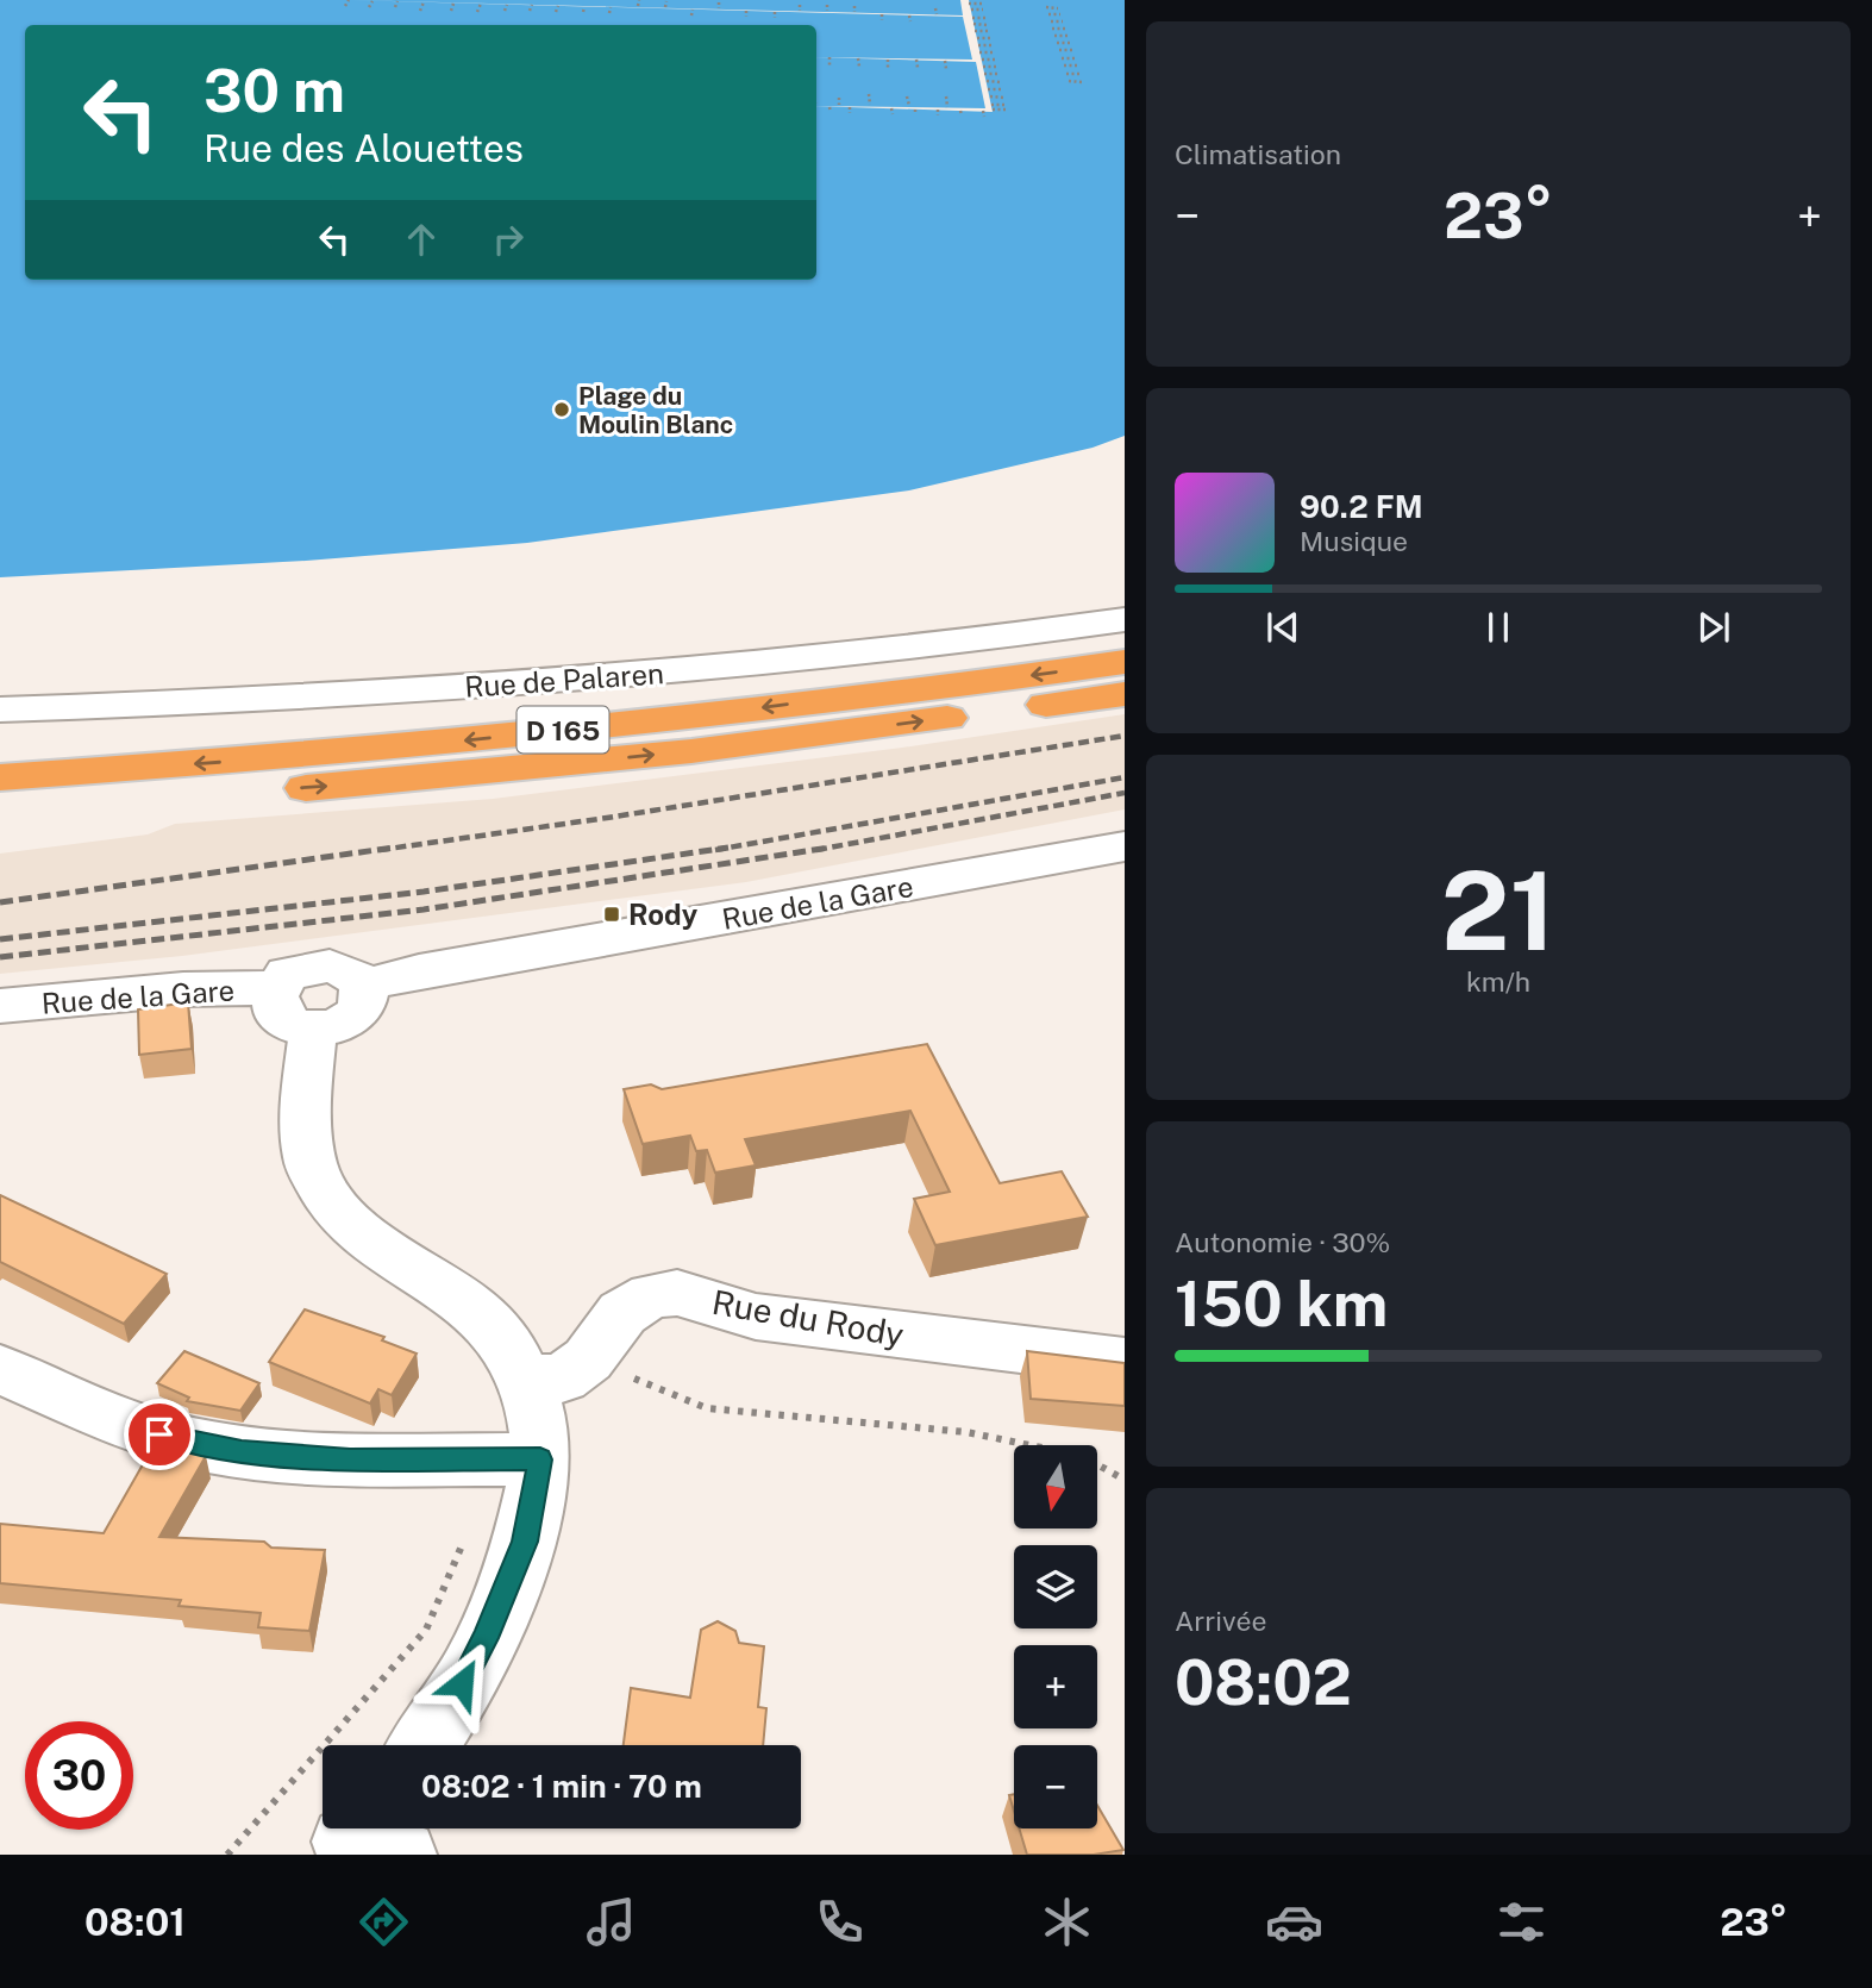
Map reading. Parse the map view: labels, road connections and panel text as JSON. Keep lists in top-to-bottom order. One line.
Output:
{"streets":{"highway":["D 165"],"street":["Rue de Palaren","Rue de la Gare","Rue du Rody"]},"places":{"other":["Plage du Moulin Blanc"],"transit":["Rody"]},"north":"bottom","page":{"tile":["Climatisation",["21","km/h"],["Autonomie · 30%","150 km"],["Arrivée","08:02"]],"turn":["30 m","Rue des Alouettes"],"heat":["−","23°","+"],"song":["90.2 FM","Musique"],"map_buttons":["+","−"],"limit":"30","trip":"08:02 · 1 min · 70 m","tabs":["08:01","23°"]}}
